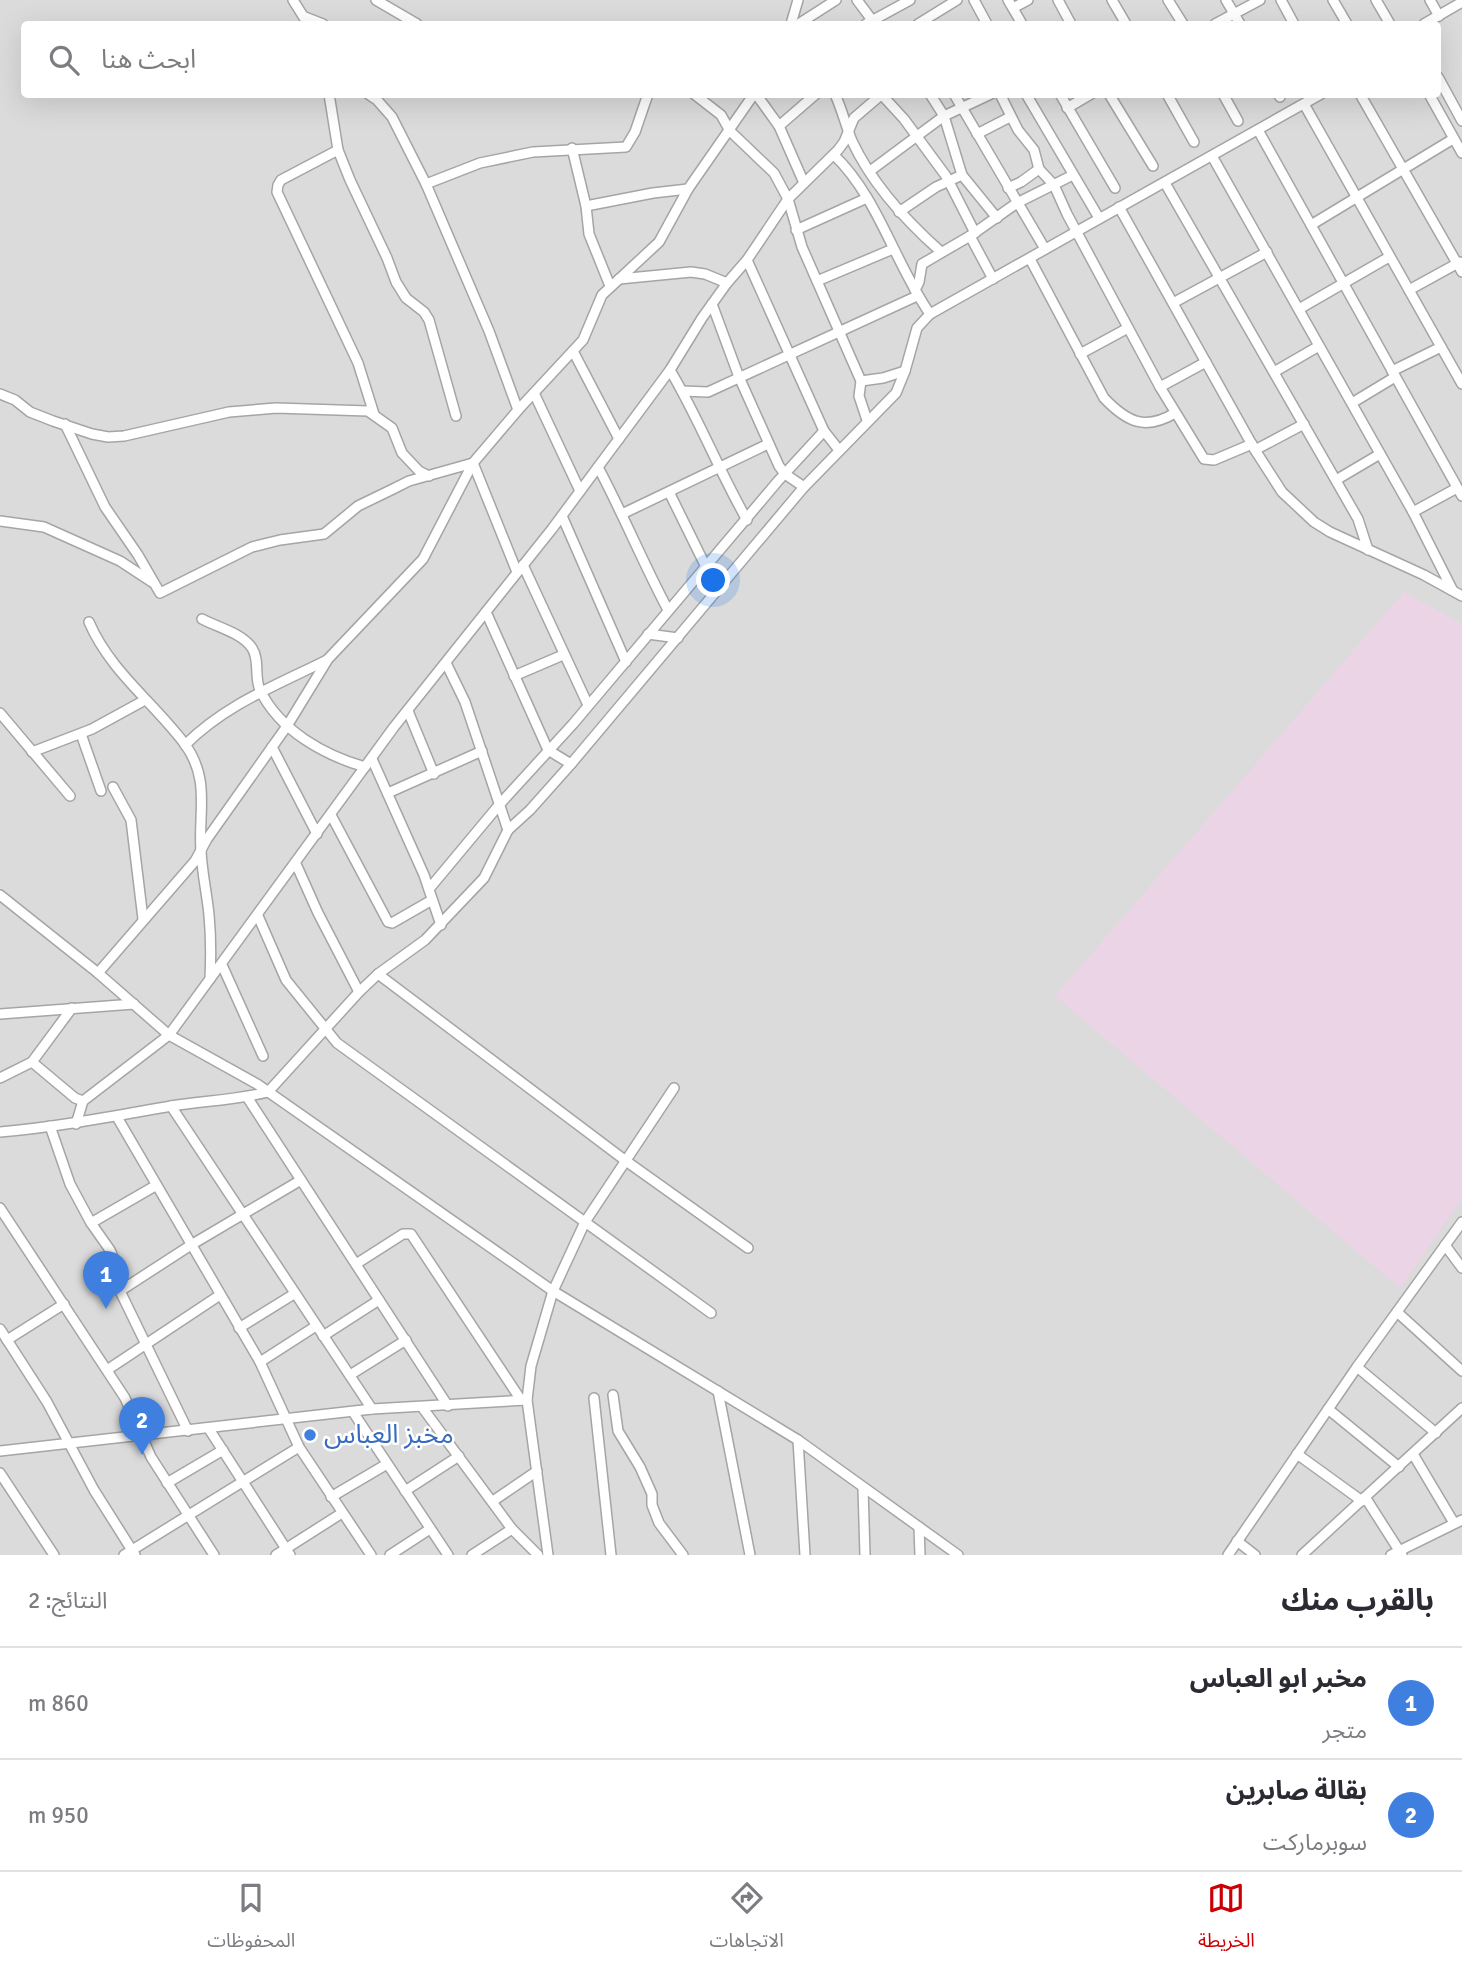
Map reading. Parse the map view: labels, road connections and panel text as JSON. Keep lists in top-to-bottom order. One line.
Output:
{"places":["مخبز العباس"],"page":{"search":"ابحث هنا","pins":["1","2"],"heading":["بالقرب منك","النتائج: 2"],"list":[{"mark":"1","name":"مخبر ابو العباس","note":"متجر","value":"860 m"},{"mark":"2","name":"بقالة صابرين","note":"سوبرماركت","value":"950 m"}],"nav":["الخريطة","الاتجاهات","المحفوظات"]}}
